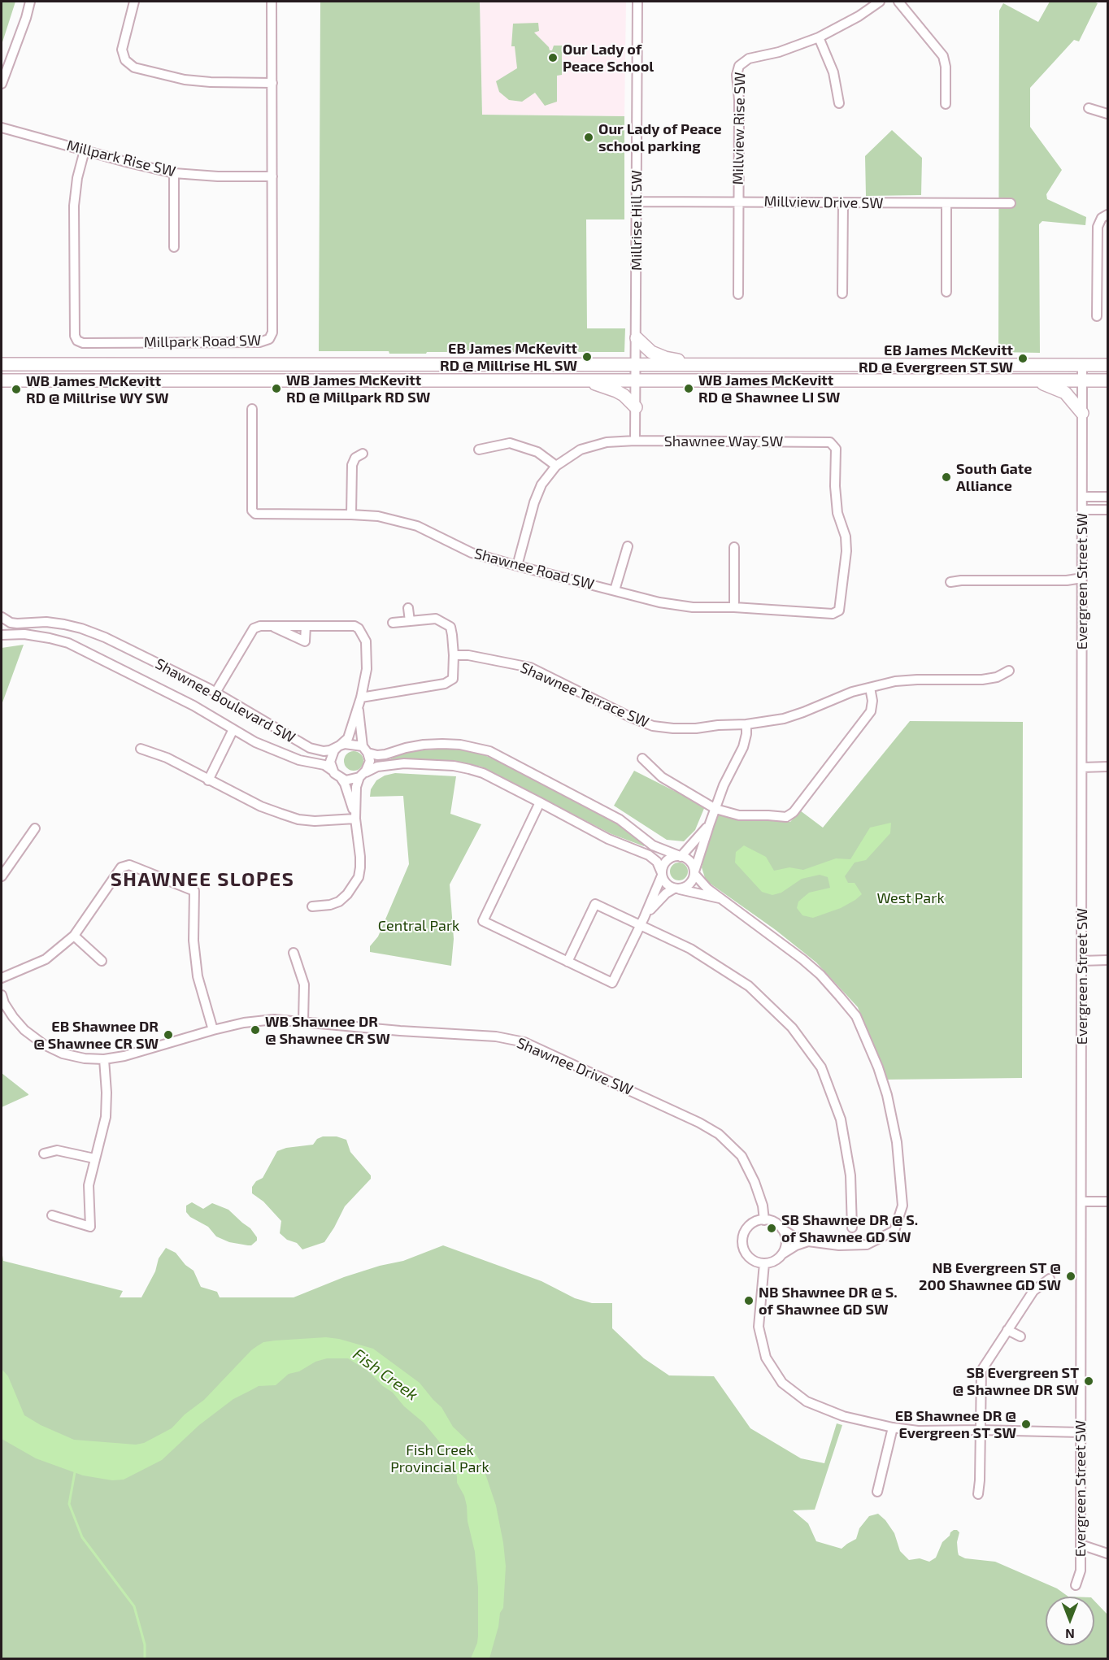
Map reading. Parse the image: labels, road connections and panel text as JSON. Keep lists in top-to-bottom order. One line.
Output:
{"streets":{"street":["Millview Rise SW","Millpark Rise SW","Millview Drive SW","Millrise Hill SW","Millpark Road SW","Shawnee Way SW","Shawnee Road SW","Evergreen Street SW","Shawnee Terrace SW","Shawnee Boulevard SW","Shawnee Drive SW"]},"crossings":[["Millview Rise SW","Millview Drive SW"],["Millpark Rise SW","Millpark Road SW"],["Millview Drive SW","Millrise Hill SW"],["Millrise Hill SW","Shawnee Way SW"],["Shawnee Way SW","Shawnee Road SW"]],"districts":["SHAWNEE SLOPES"],"water":["Fish Creek"],"parks":["West Park","Central Park","Fish Creek Provincial Park"],"places":["Our Lady of Peace School","Our Lady of Peace school parking","EB James McKevitt RD @ Millrise HL SW","EB James McKevitt RD @ Evergreen ST SW","WB James McKevitt RD @ Millpark RD SW","WB James McKevitt RD @ Shawnee LI SW","WB James McKevitt RD @ Millrise WY SW","South Gate Alliance","WB Shawnee DR @ Shawnee CR SW","EB Shawnee DR @ Shawnee CR SW","SB Shawnee DR @ S. of Shawnee GD SW","NB Evergreen ST @ 200 Shawnee GD SW","NB Shawnee DR @ S. of Shawnee GD SW","SB Evergreen ST @ Shawnee DR SW","EB Shawnee DR @ Evergreen ST SW"],"north":"bottom"}
